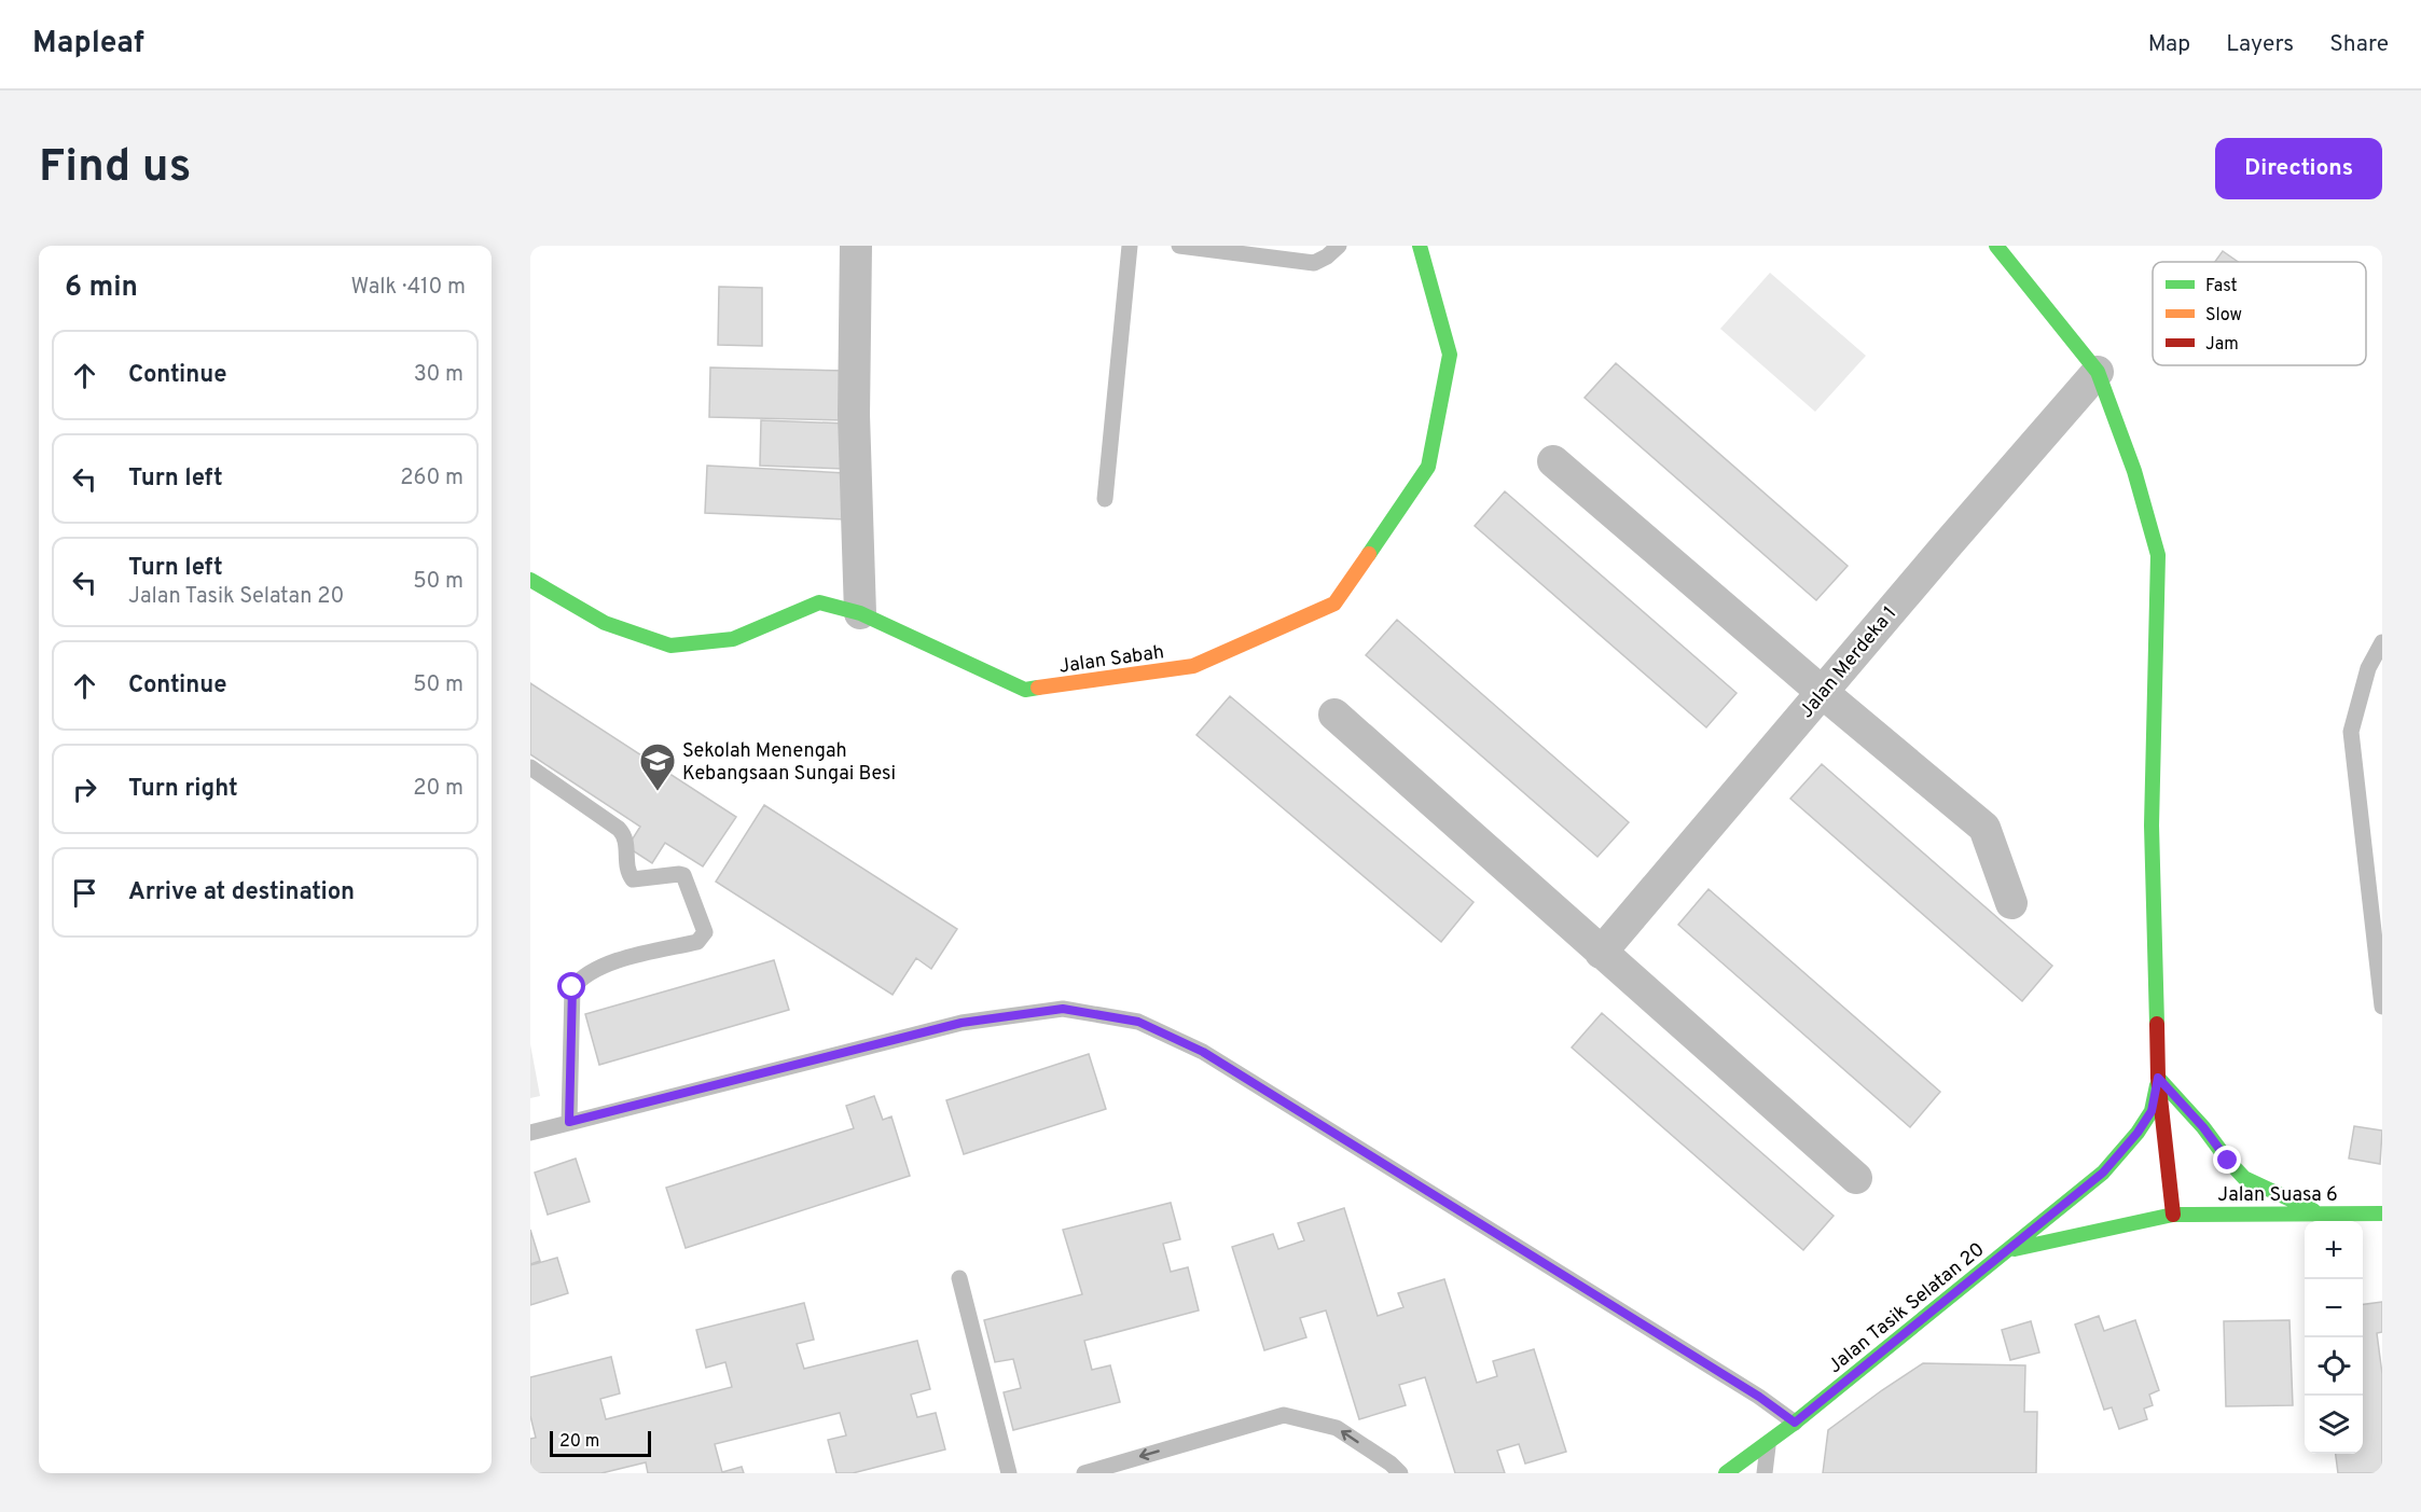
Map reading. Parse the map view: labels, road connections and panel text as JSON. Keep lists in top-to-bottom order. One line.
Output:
{"streets":{"street":["Jalan Sabah","Jalan Merdeka 1","Jalan Suasa 6","Jalan Tasik Selatan 20"]},"crossings":[["Jalan Suasa 6","Jalan Tasik Selatan 20"]],"places":{"school or university":["Sekolah Menengah Kebangsaan Sungai Besi"]},"legend":["Fast","Slow","Jam"],"scale_bar":"20 m","page":{"header":"Mapleaf","nav":["Map","Layers","Share"],"buttons":"Directions","title":"Find us","heading":["6 min","Walk · 410 m"],"list":[["Continue","30 m"],["Turn left","260 m"],["Turn left","Jalan Tasik Selatan 20","50 m"],["Continue","50 m"],["Turn right","20 m"],"Arrive at destination"],"map_buttons":["+","−"],"scale":"20 m"}}
